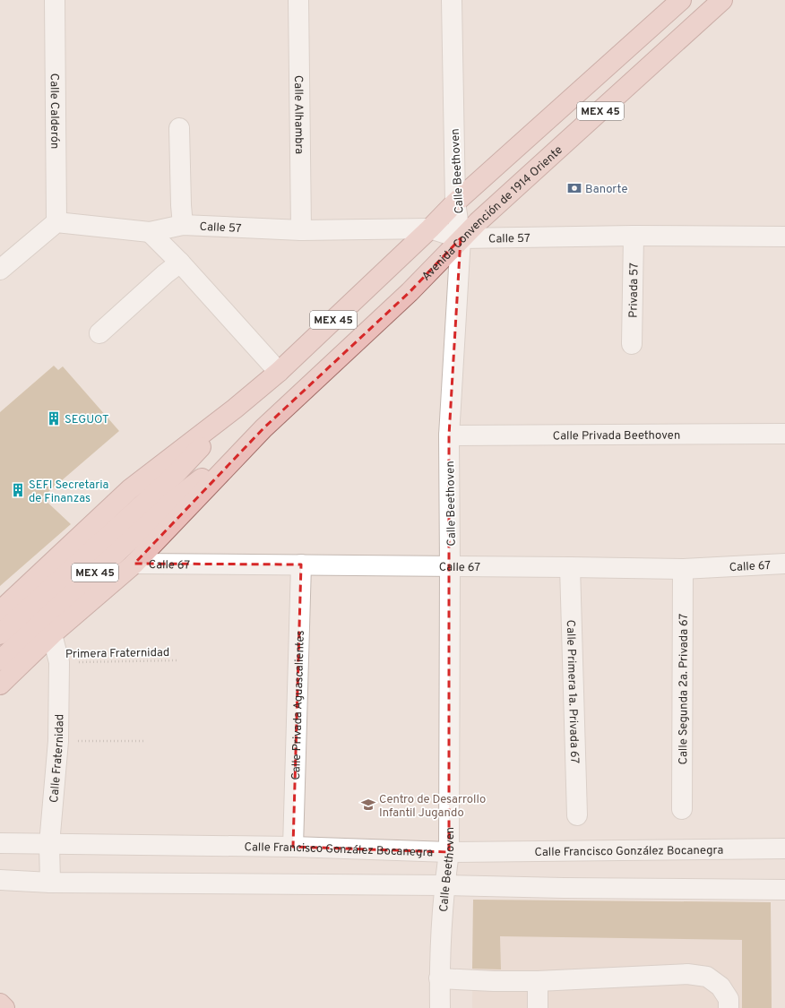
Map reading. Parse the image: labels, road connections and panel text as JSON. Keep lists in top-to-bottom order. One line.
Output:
{"streets":{"main road":["MEX 45","Avenida Convención de 1914 Oriente"],"street":["Calle Calderón","Calle Alhambra","Calle Beethoven","Calle 57","Privada 57","Calle Privada Beethoven","Calle 67","Calle Segunda 2a. Privada 67","Calle Primera 1a. Privada 67","Calle Privada Aguascalientes","Calle Fraternidad","Calle Francisco González Bocanegra"],"path":["Primera Fraternidad"]},"crossings":[["Calle Calderón","Calle 57"],["MEX 45","Calle Beethoven"],["MEX 45","Calle 57"],["Calle Alhambra","Calle 57"],["Calle Beethoven","Avenida Convención de 1914 Oriente"],["Calle Beethoven","Calle 57"],["Calle Beethoven","Calle Privada Beethoven"],["Calle Beethoven","Calle 67"],["Calle Beethoven","Calle Francisco González Bocanegra"],["Avenida Convención de 1914 Oriente","Calle 57"],["Avenida Convención de 1914 Oriente","Calle 67"],["Avenida Convención de 1914 Oriente","Calle Fraternidad"],["Calle 57","Privada 57"],["Calle 67","Calle Segunda 2a. Privada 67"],["Calle 67","Calle Primera 1a. Privada 67"],["Calle 67","Calle Privada Aguascalientes"],["Primera Fraternidad","Calle Fraternidad"],["Calle Privada Aguascalientes","Calle Francisco González Bocanegra"],["Calle Fraternidad","Calle Francisco González Bocanegra"]],"places":{"bank":["Banorte"],"building":["SEGUOT","SEFI Secretaria de Finanzas"],"school or university":["Centro de Desarrollo Infantil Jugando"]}}
